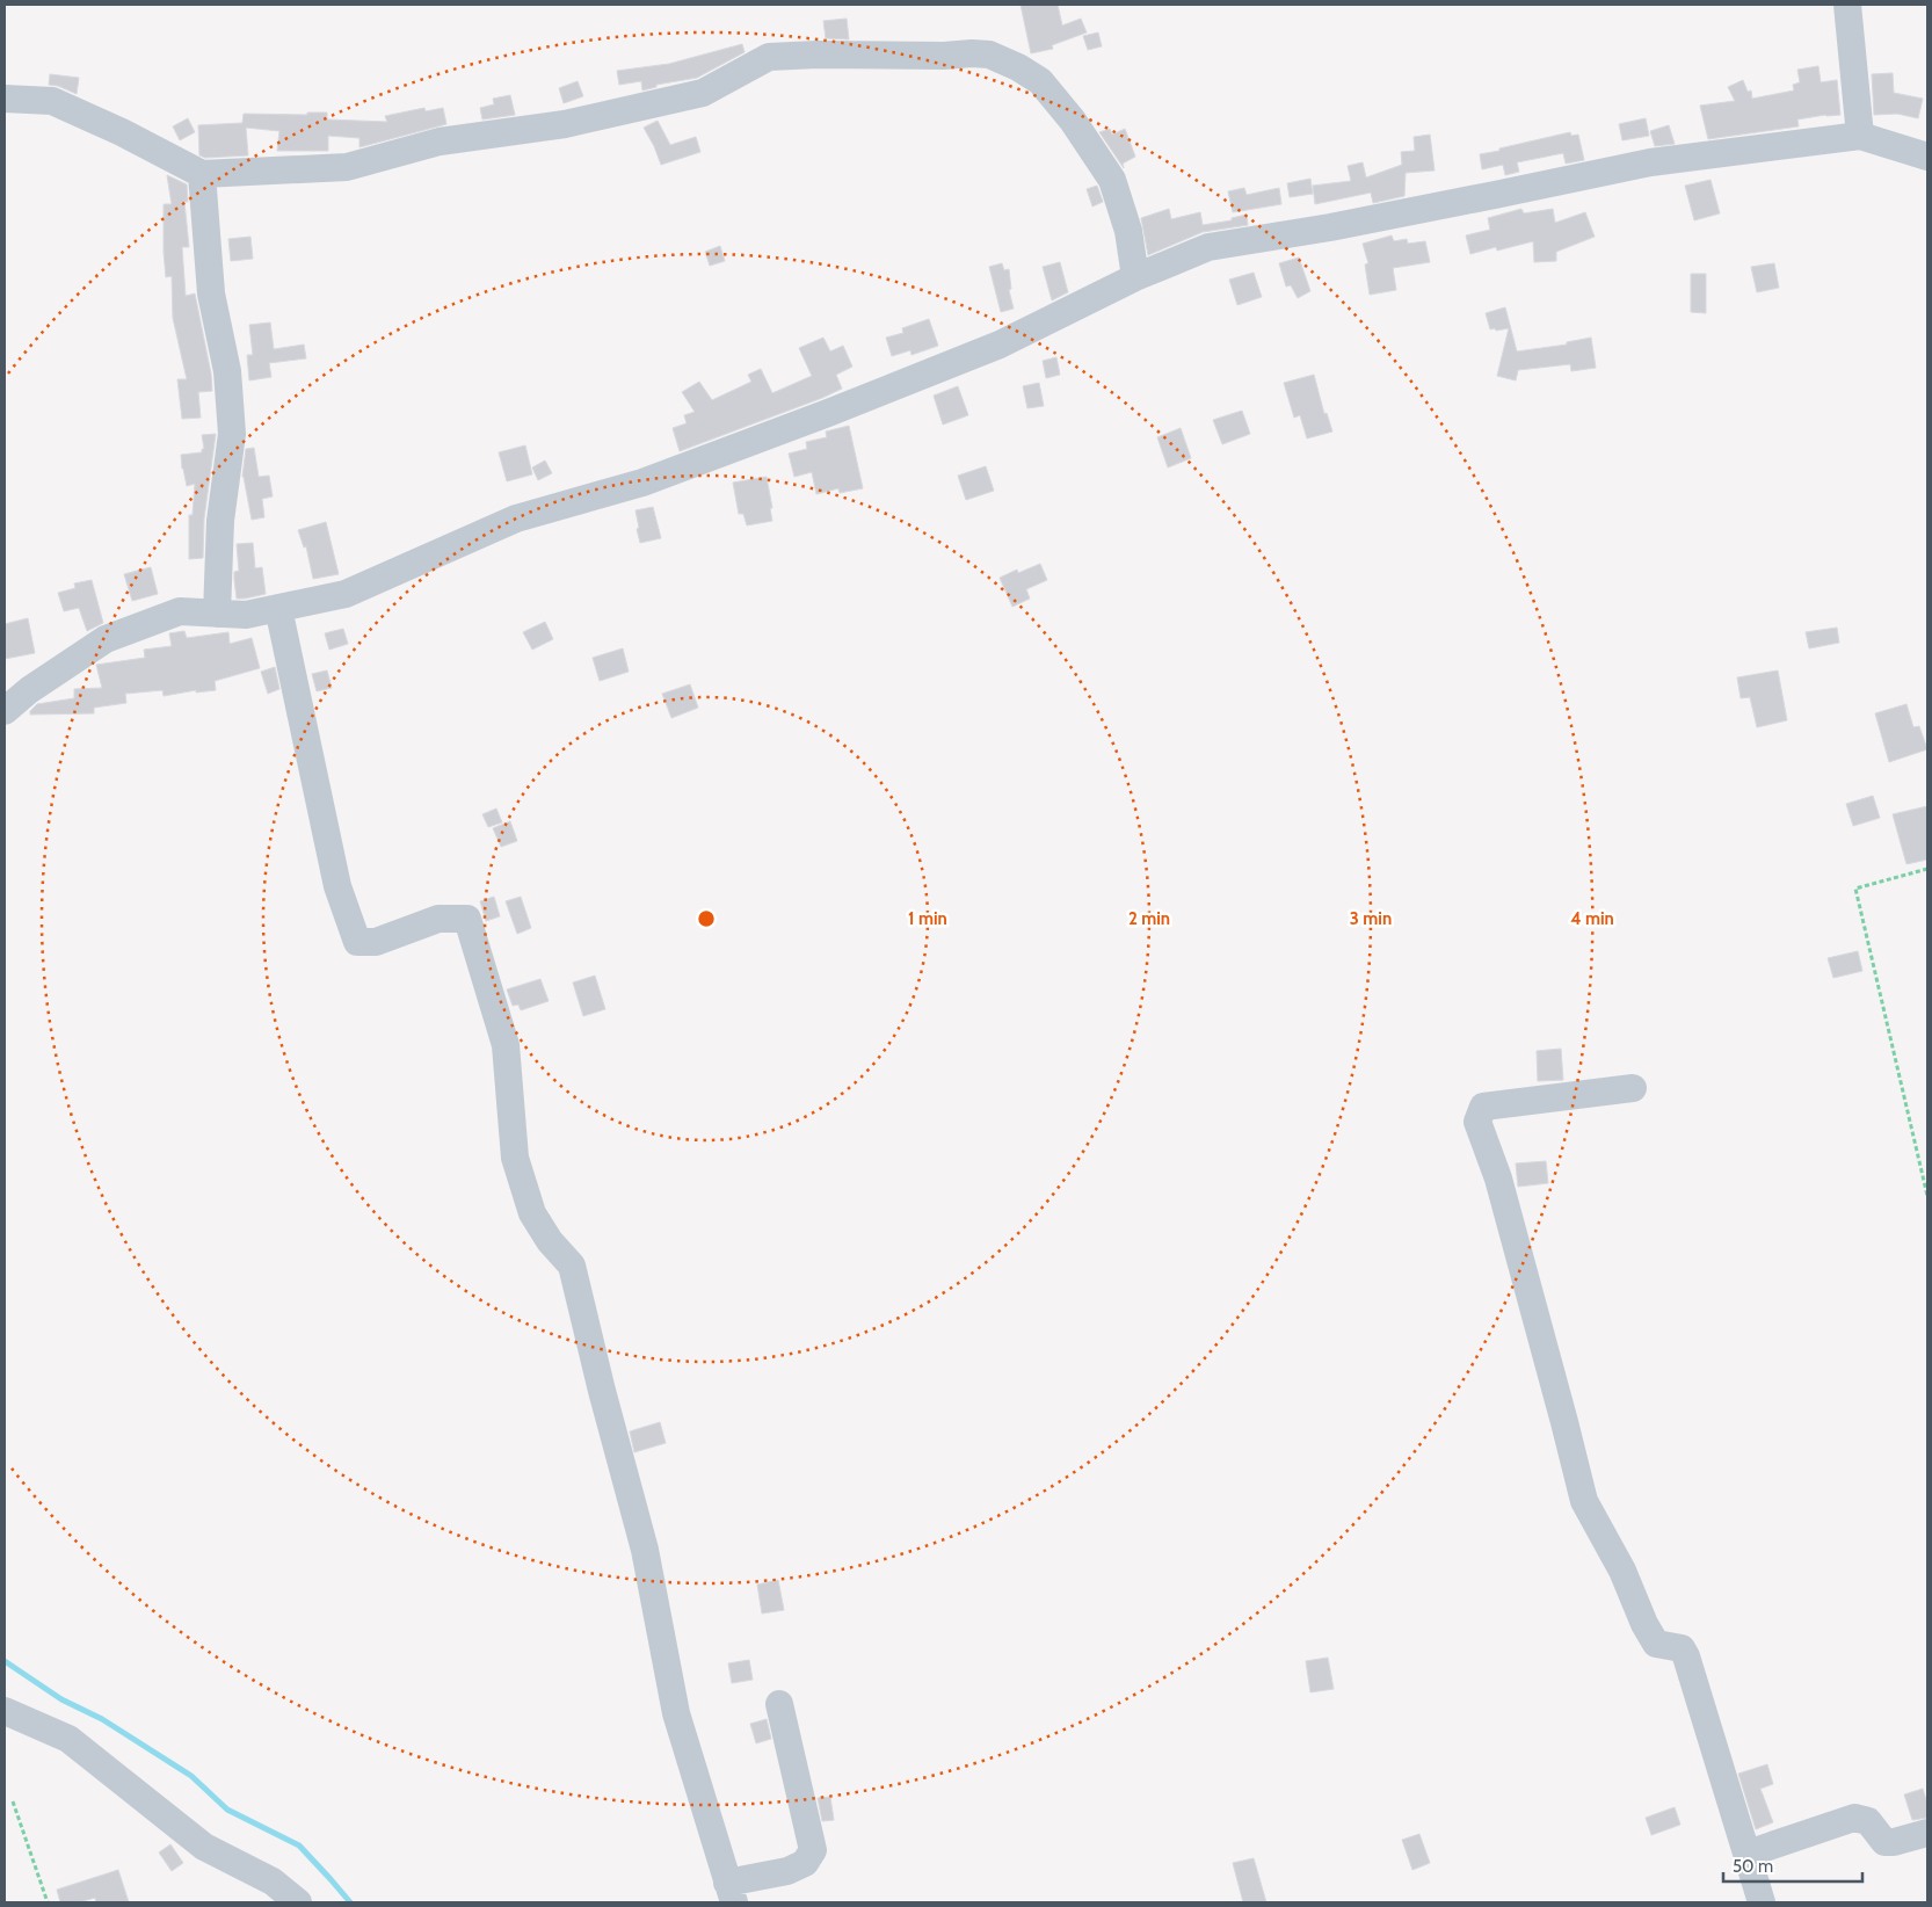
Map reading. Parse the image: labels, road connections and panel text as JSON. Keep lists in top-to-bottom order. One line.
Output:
{"scale_bar":"50 m","rings":["1 min","2 min","3 min","4 min"]}
